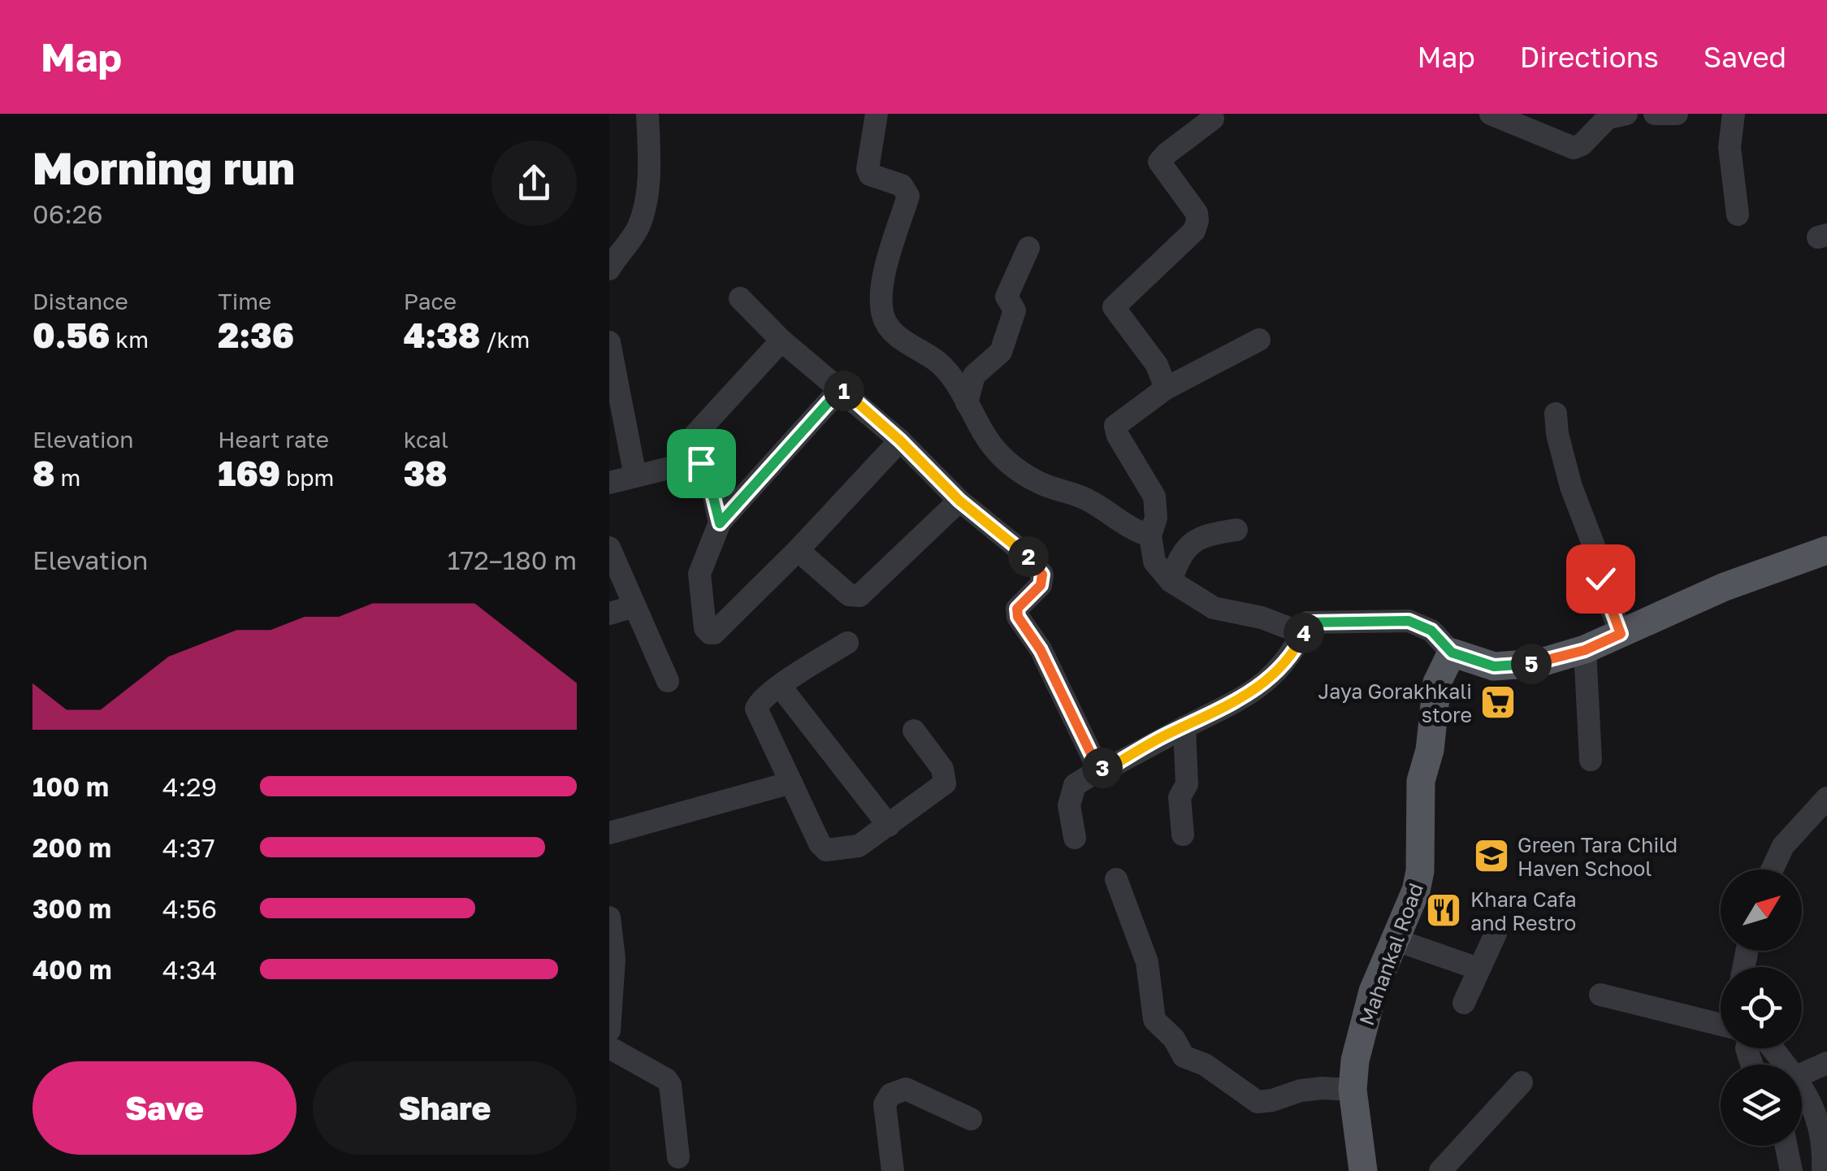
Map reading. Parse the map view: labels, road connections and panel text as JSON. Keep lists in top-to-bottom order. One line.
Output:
{"streets":{"main road":["Mahankal Road"]},"places":{"supermarket":["Jaya Gorakhkali store"],"school or university":["Green Tara Child Haven School"],"restaurant":["Khara Cafa and Restro"]},"north":"top right","page":{"header":"Map","nav":["Map","Directions","Saved"],"heading":["Morning run","06:26"],"stats":[["Distance","0.56 km"],["Time","2:36"],["Pace","4:38 /km"],["Elevation","8 m"],["Heart rate","169 bpm"],["kcal","38"]],"pins":["1","2","4","5","3"],"chart":["Elevation","172–180 m"],"list":[{"name":"100 m","note":"4:29"},{"name":"200 m","note":"4:37"},{"name":"300 m","note":"4:56"},{"name":"400 m","note":"4:34"}],"buttons":["Save","Share"]}}
